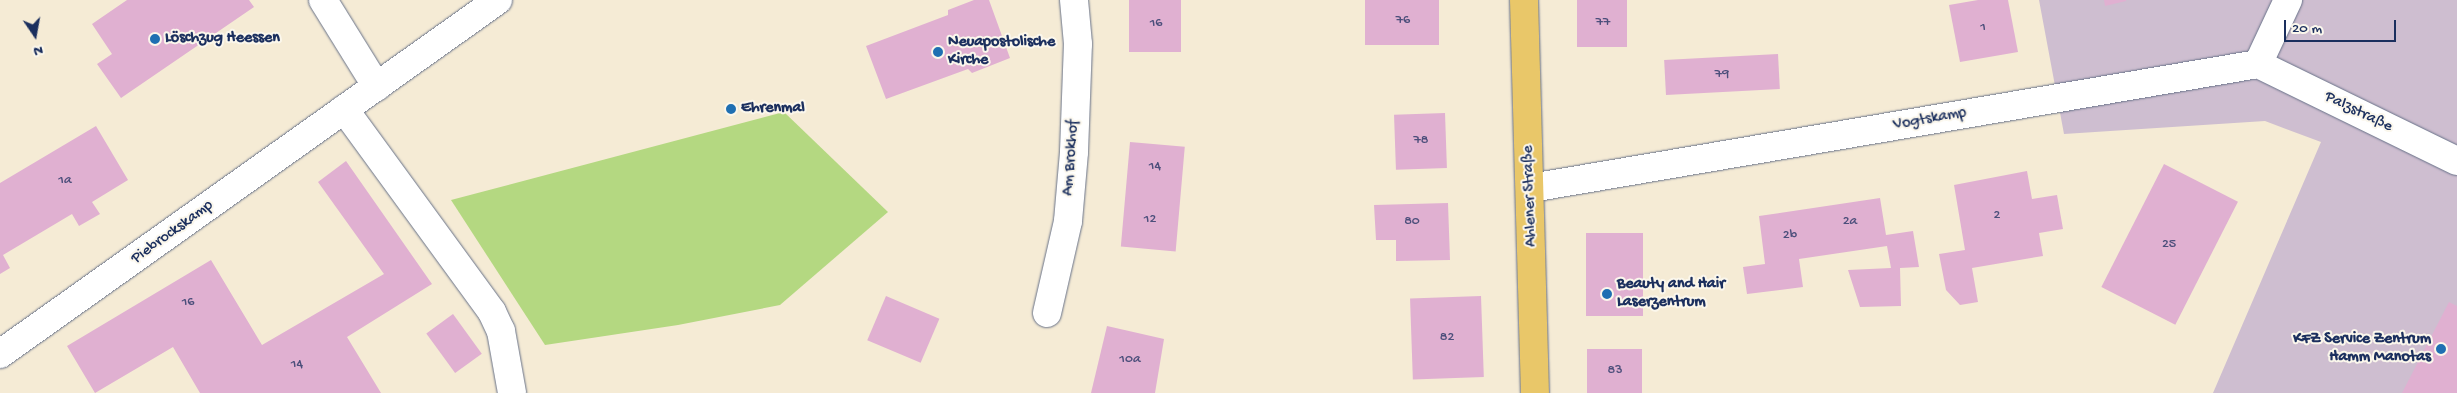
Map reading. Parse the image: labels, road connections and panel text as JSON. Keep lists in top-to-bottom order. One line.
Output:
{"streets":{"main road":["Ahlener Straße"],"street":["Palzstraße","Vogtskamp","Am Brokhof","Piebrockskamp"]},"crossings":[["Palzstraße","Vogtskamp"],["Vogtskamp","Ahlener Straße"]],"places":["Löschzug Heessen","Neuapostolische Kirche","Ehrenmal","Beauty and Hair Laserzentrum","KFZ Service Zentrum Hamm Manotas"],"house_numbers":["76","77","16","1","79","78","14","1a","2","12","80","2a","2b","25","16","82","10a","14","83"],"scale_bar":"20 m","north":"bottom"}
